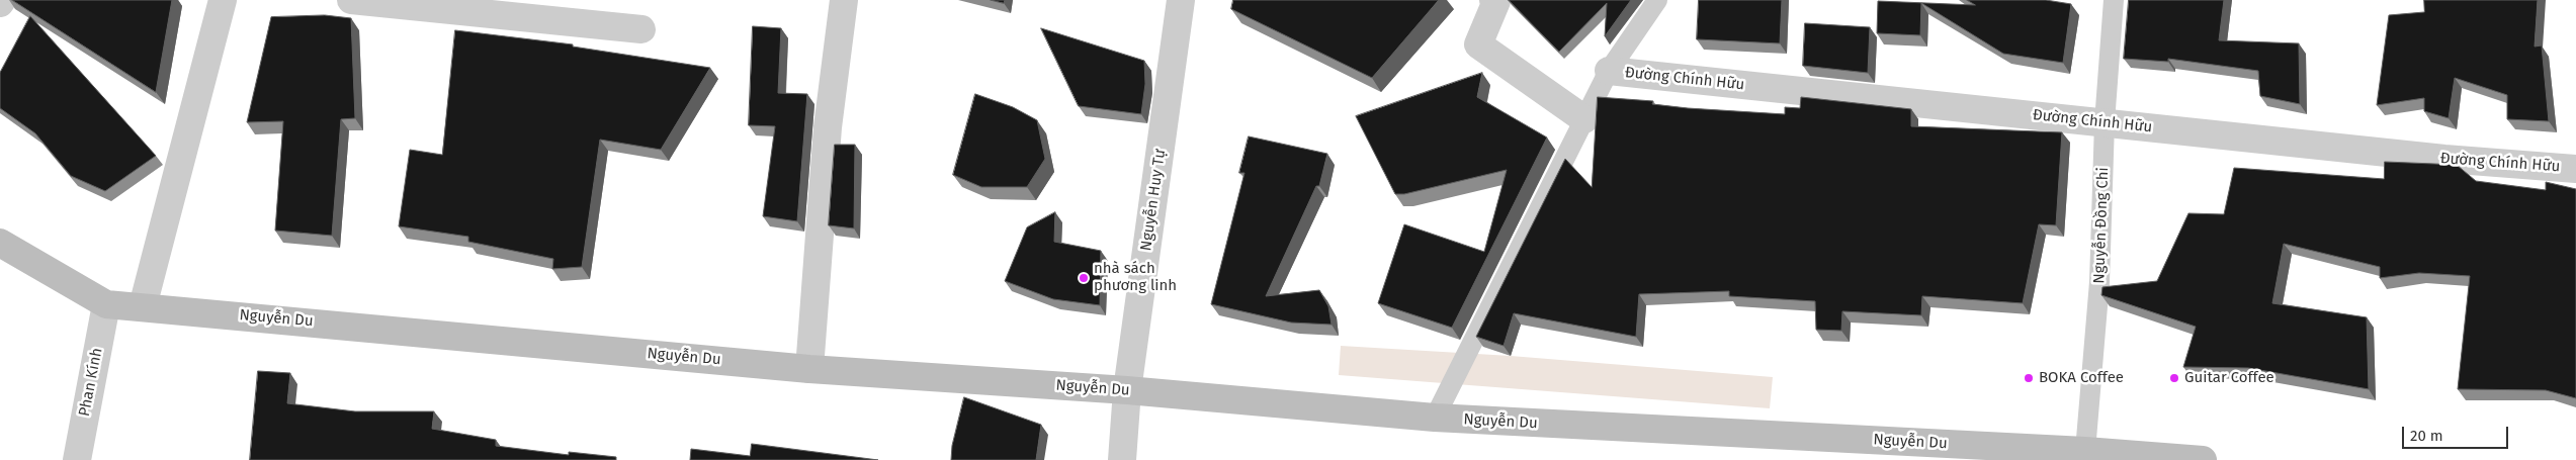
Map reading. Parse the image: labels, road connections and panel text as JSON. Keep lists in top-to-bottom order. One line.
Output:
{"streets":{"main road":["Nguyễn Du"],"street":["Đường Chính Hữu","Nguyễn Huy Tự","Phan Kính"],"lane":["Nguyễn Đồng Chi"]},"crossings":[["Đường Chính Hữu","Nguyễn Đồng Chi"],["Nguyễn Huy Tự","Nguyễn Du"],["Nguyễn Đồng Chi","Nguyễn Du"],["Nguyễn Du","Phan Kính"]],"places":["nhà sách phương linh","BOKA Coffee","Guitar Coffee"],"scale_bar":"20 m"}
